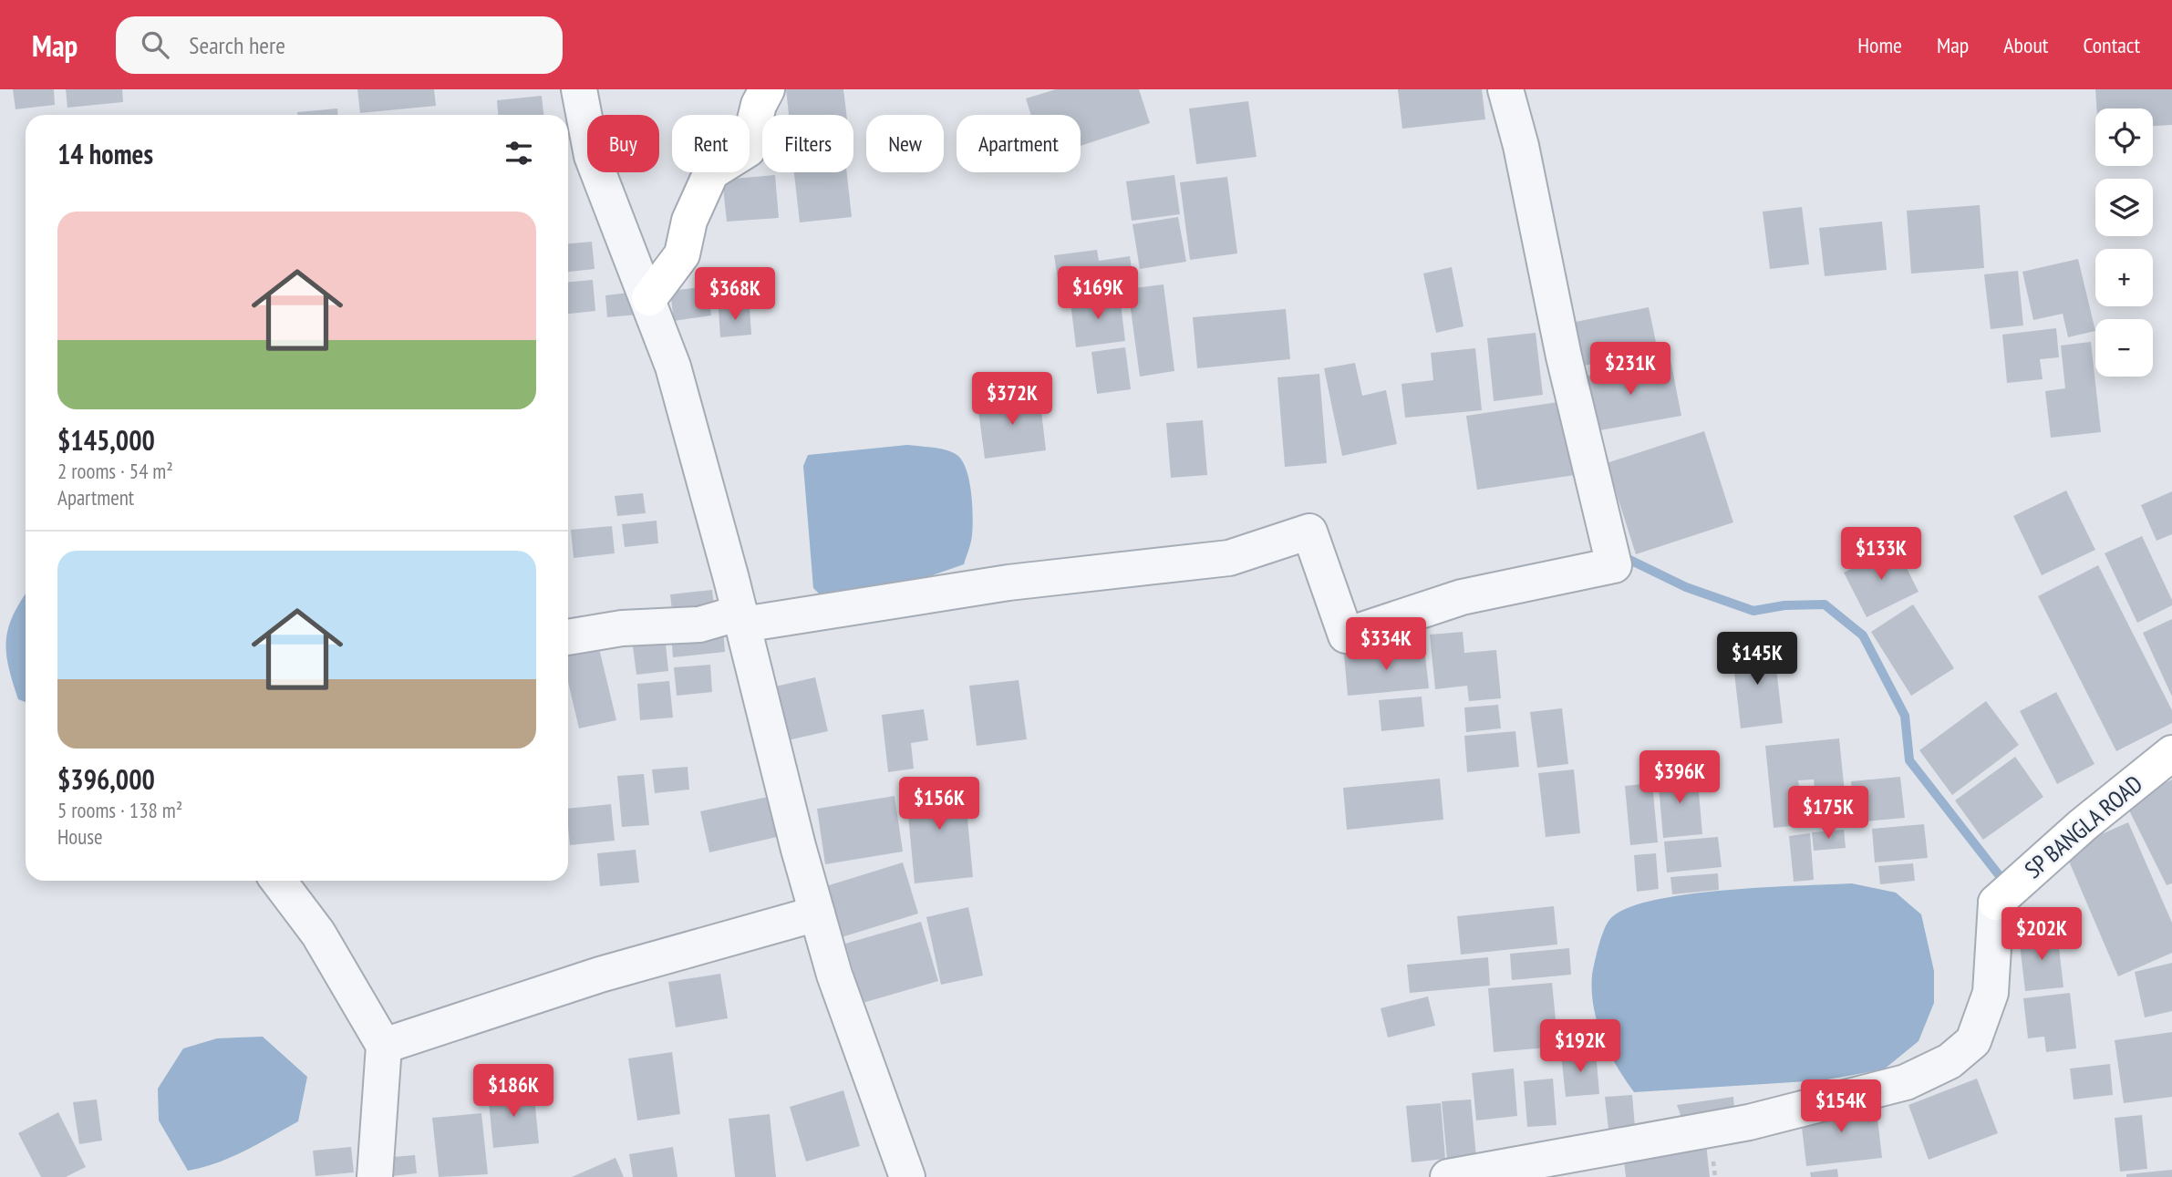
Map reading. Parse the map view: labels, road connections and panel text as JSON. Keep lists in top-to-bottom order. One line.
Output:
{"streets":{"street":["SP BANGLA ROAD"]},"page":{"header":"Map","search":"Search here","nav":["Home","Map","About","Contact"],"map_buttons":["+","−"],"chip":["Buy","Rent","Filters","New","Apartment"],"heading":"14 homes","list":[{"name":"$145,000","note":"2 rooms · 54 m² · Apartment"},{"name":"$396,000","note":"5 rooms · 138 m² · House"}],"price":["$169K","$368K","$231K","$372K","$133K","$334K","$145K","$396K","$156K","$175K","$202K","$192K","$186K","$154K"]}}
